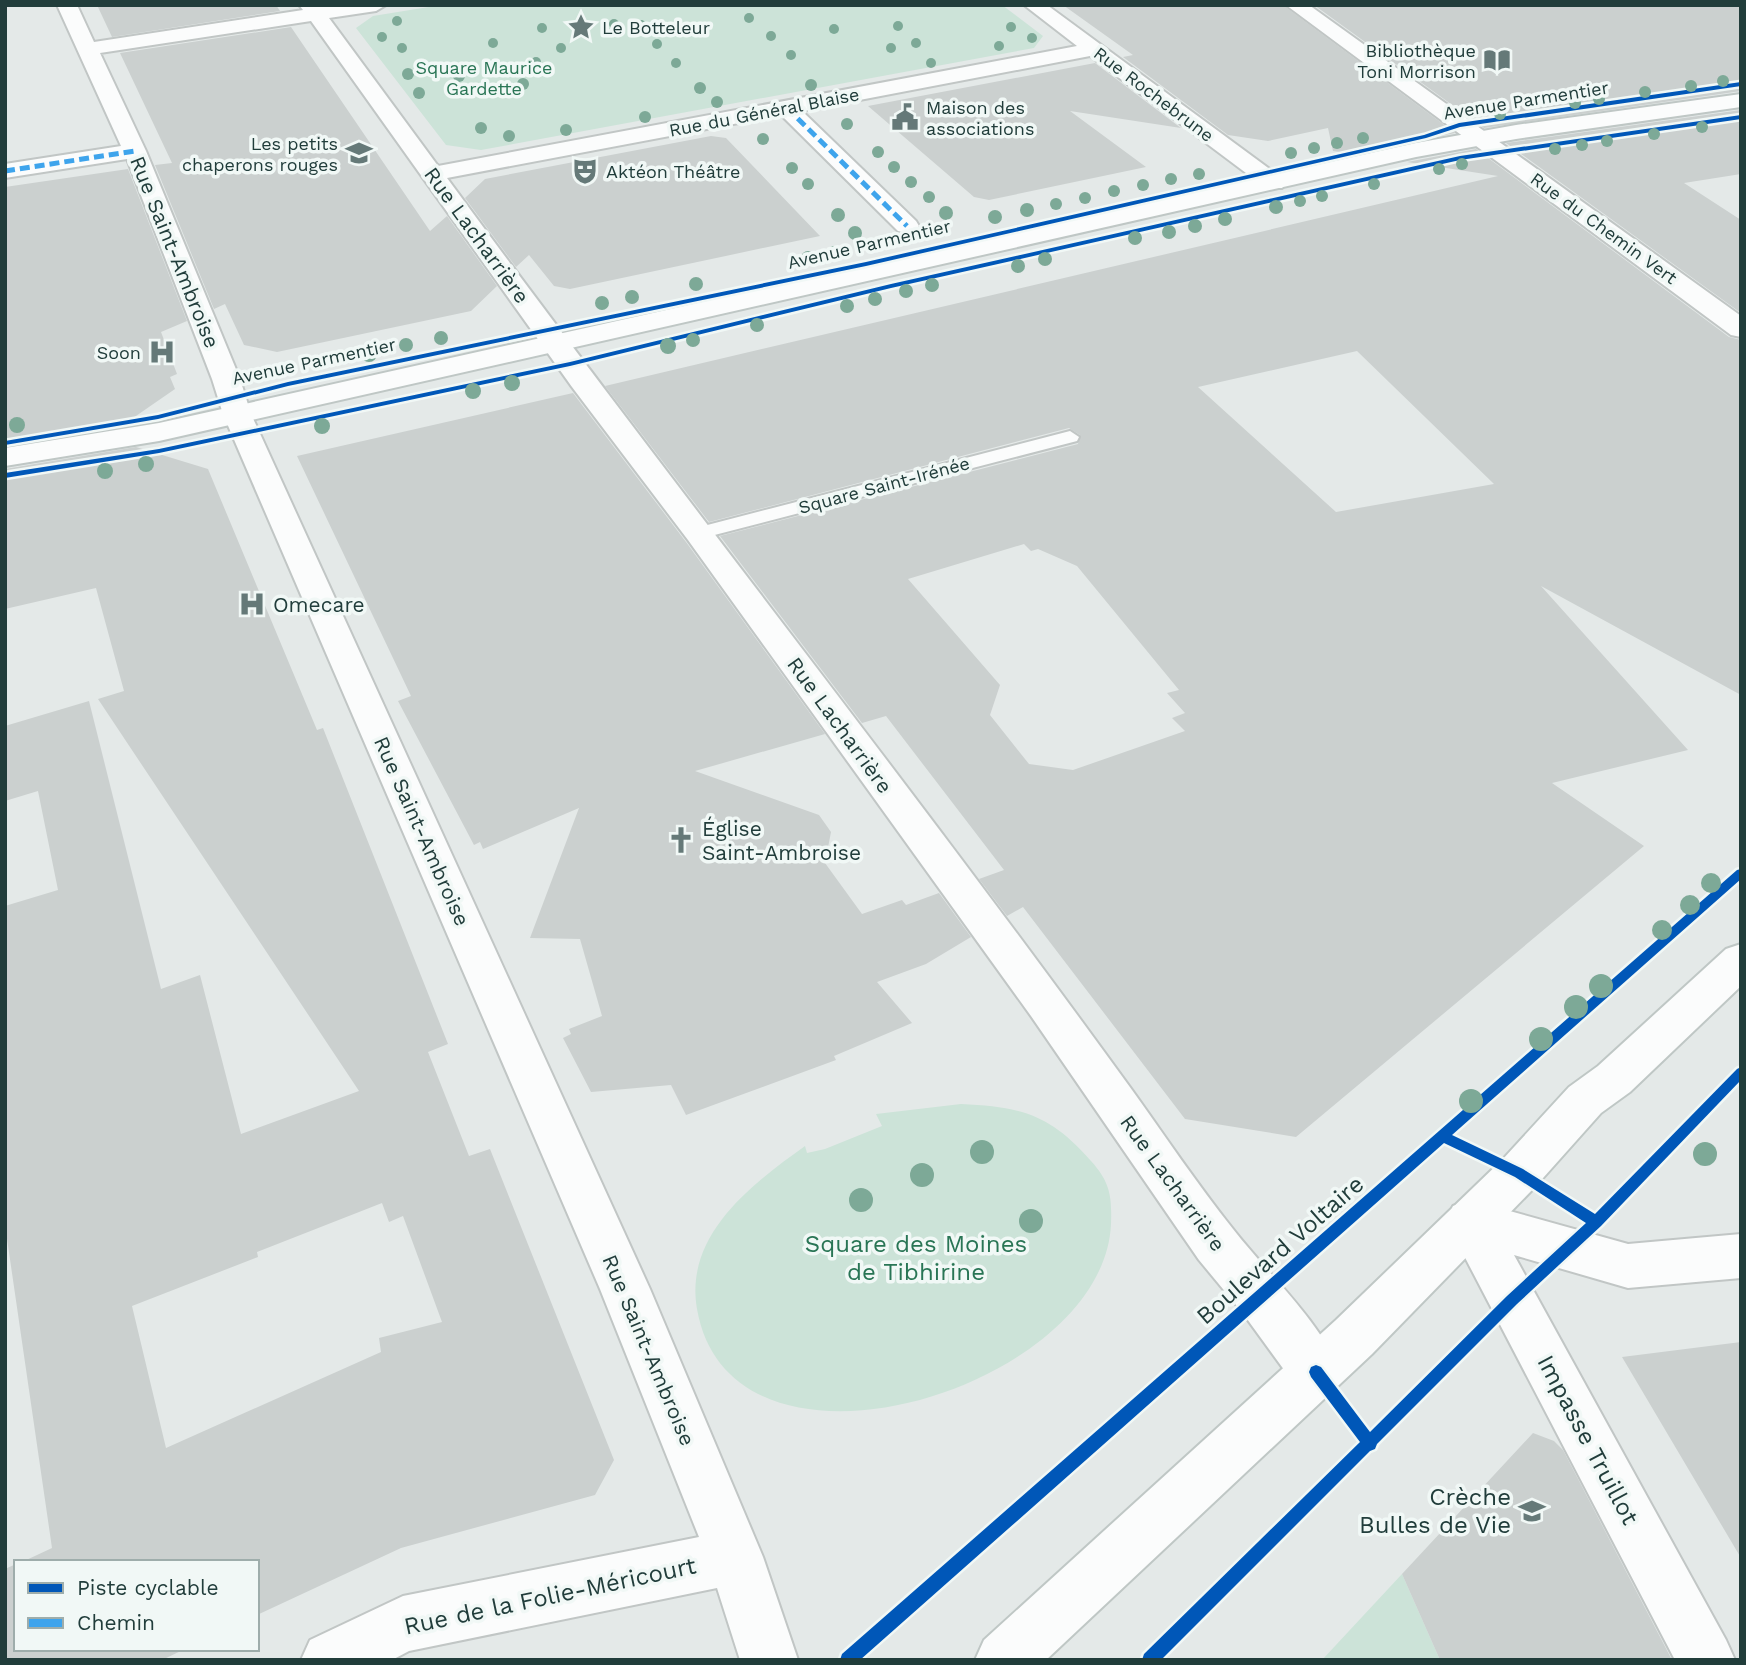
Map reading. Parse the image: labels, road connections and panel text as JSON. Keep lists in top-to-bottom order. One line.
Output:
{"streets":{"street":["Rue Rochebrune","Avenue Parmentier","Rue du Général Blaise","Rue du Chemin Vert","Rue Lacharrière","Rue Saint-Ambroise","Impasse Truillot","Rue de la Folie-Méricourt"],"lane":["Square Saint-Irénée"],"cycle path":["Boulevard Voltaire"]},"crossings":[["Rue Rochebrune","Avenue Parmentier"],["Rue Rochebrune","Rue du Général Blaise"],["Avenue Parmentier","Rue du Chemin Vert"],["Avenue Parmentier","Rue Lacharrière"],["Avenue Parmentier","Rue Saint-Ambroise"],["Rue du Général Blaise","Rue Lacharrière"],["Rue Lacharrière","Square Saint-Irénée"],["Rue Saint-Ambroise","Rue de la Folie-Méricourt"]],"parks":["Square Maurice Gardette","Square des Moines de Tibhirine"],"places":{"place":["Le Botteleur"],"library":["Bibliothèque Toni Morrison"],"public building":["Maison des associations"],"school or university":["Les petits chaperons rouges","Crèche Bulles de Vie"],"theatre":["Aktéon Théâtre"],"hospital":["Soon","Omecare"],"church":["Église Saint-Ambroise"]},"legend":["Piste cyclable","Chemin"]}
